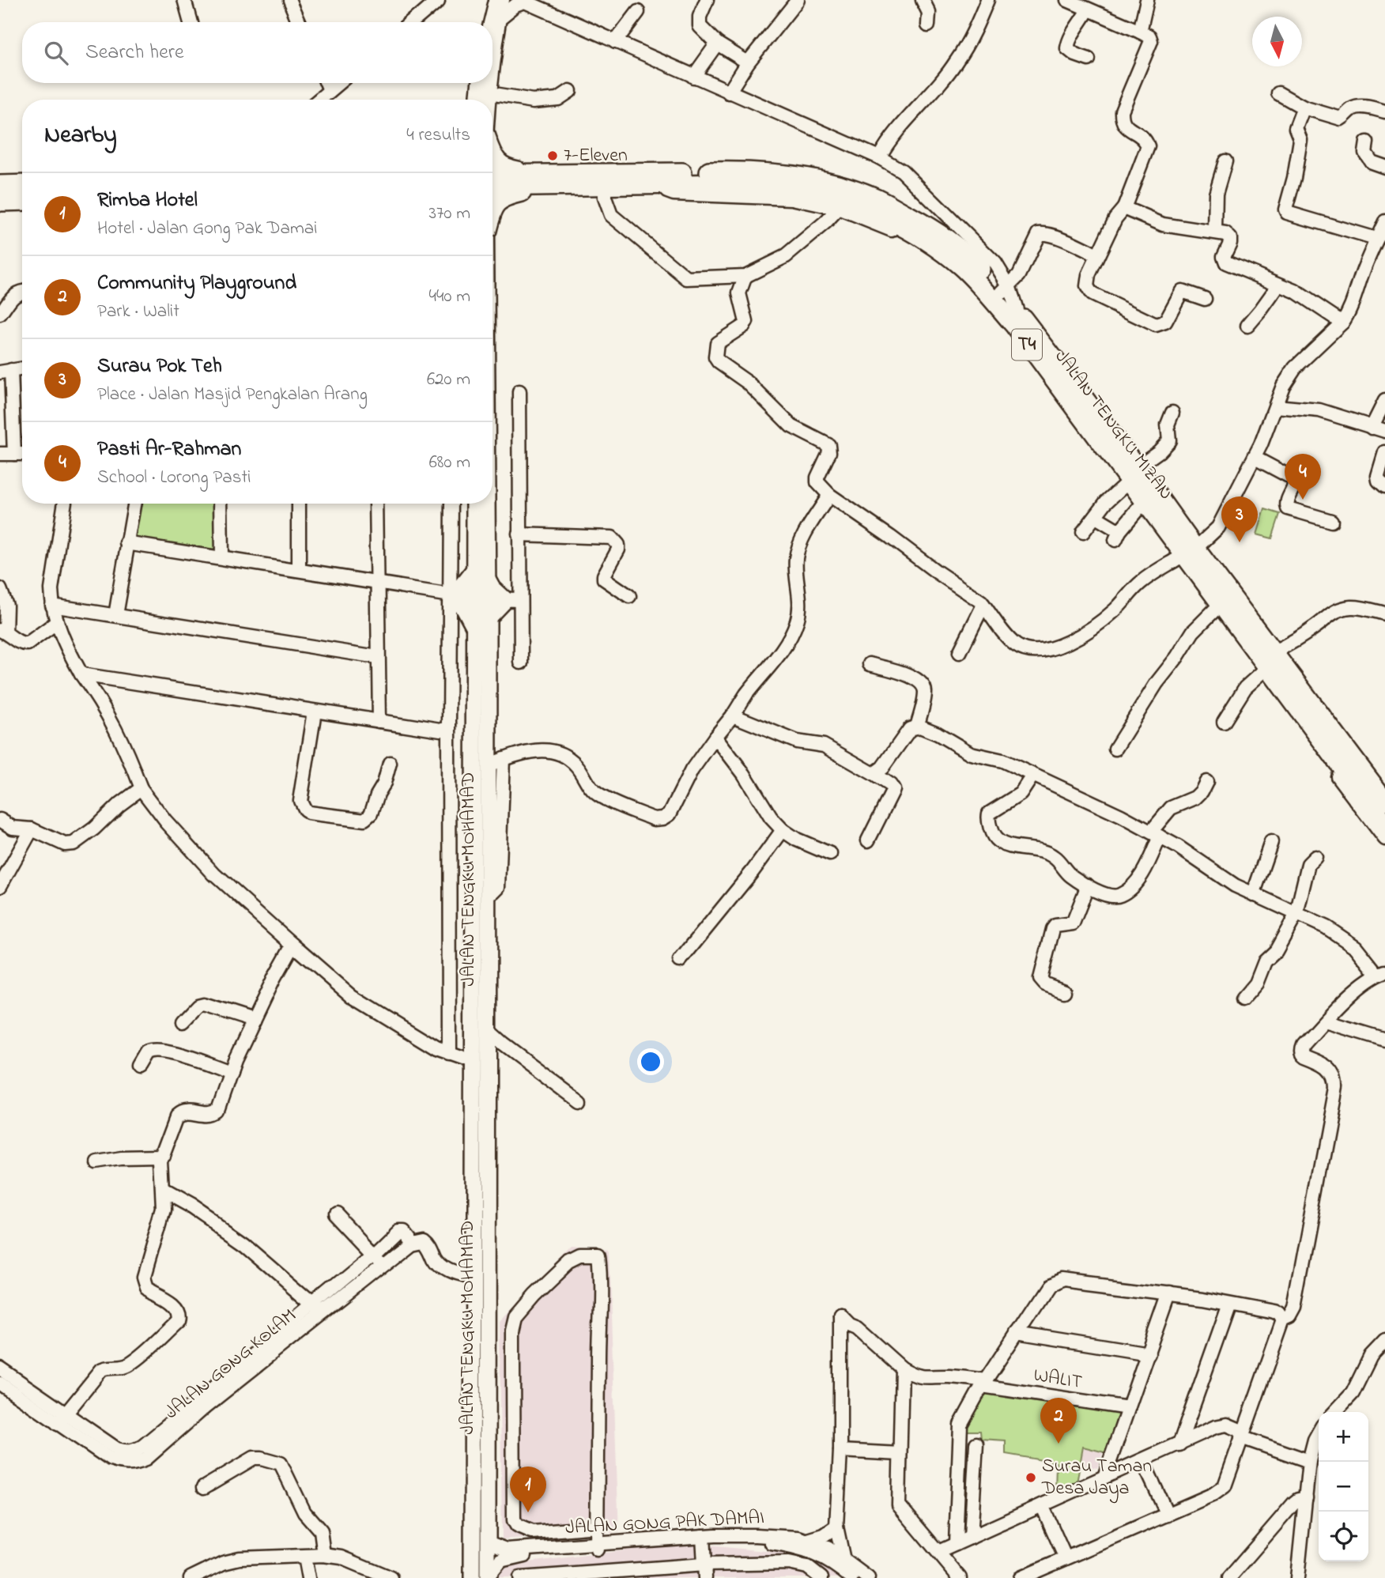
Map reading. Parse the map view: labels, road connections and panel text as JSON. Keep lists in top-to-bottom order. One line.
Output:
{"streets":{"highway":["T4","JALAN TENGKU MIZAN"],"main road":["JALAN TENGKU MOHAMAD"],"street":["WALIT","JALAN GONG PAK DAMAI"]},"crossings":[["JALAN TENGKU MOHAMAD","JALAN GONG PAK DAMAI"]],"places":["7-Eleven","Surau Taman Desa Jaya"],"north":"bottom","page":{"search":"Search here","heading":["Nearby","4 results"],"list":[{"mark":"1","name":"Rimba Hotel","note":"Hotel · Jalan Gong Pak Damai","value":"370 m"},{"mark":"2","name":"Community Playground","note":"Park · Walit","value":"440 m"},{"mark":"3","name":"Surau Pok Teh","note":"Place · Jalan Masjid Pengkalan Arang","value":"620 m"},{"mark":"4","name":"Pasti Ar-Rahman","note":"School · Lorong Pasti","value":"680 m"}],"pins":["4","3","2","1"],"map_buttons":["+","−"]}}
